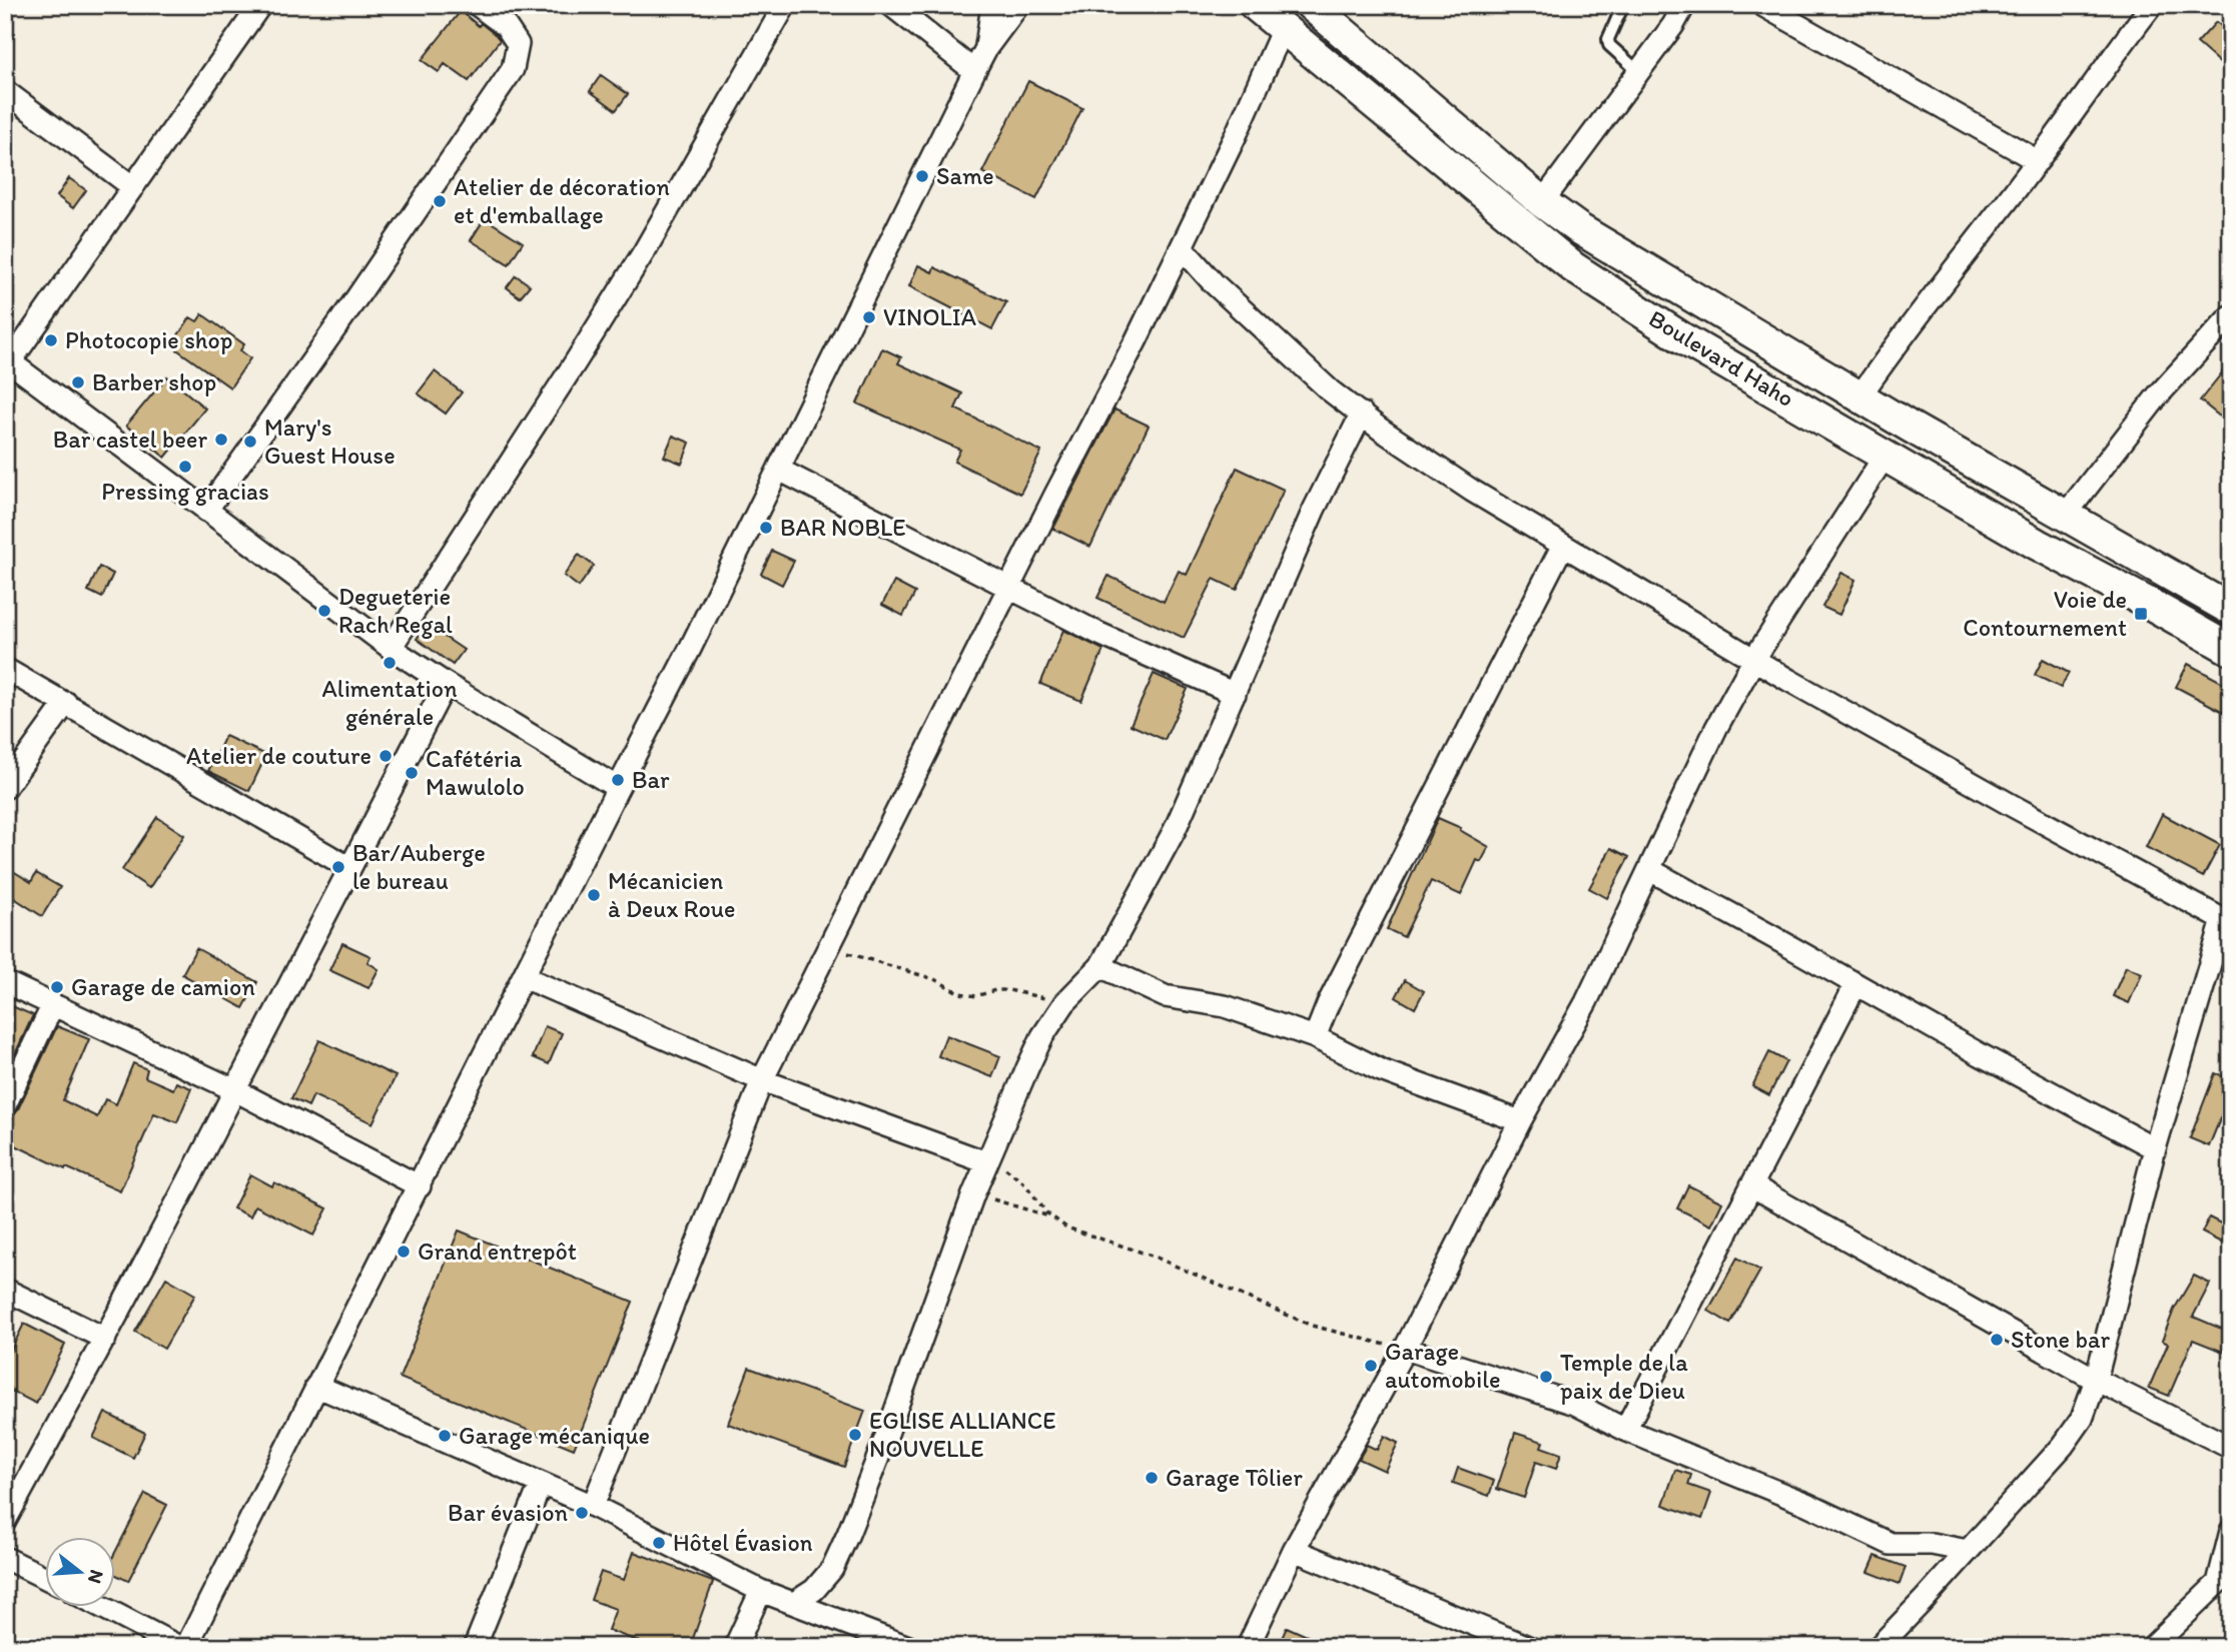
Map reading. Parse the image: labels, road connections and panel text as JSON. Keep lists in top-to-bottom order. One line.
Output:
{"streets":{"main road":["Boulevard Haho"]},"places":{"other":["Same","Atelier de décoration et d'emballage","VINOLIA","Photocopie shop","Barber shop","Bar castel beer","Mary's Guest House","Pressing gracias","BAR NOBLE","Degueterie Rach Regal","Alimentation générale","Atelier de couture","Cafétéria Mawulolo","Bar","Bar/Auberge le bureau","Mécanicien à Deux Roue","Garage de camion","Grand entrepôt","Stone bar","Garage automobile","Temple de la paix de Dieu","EGLISE ALLIANCE NOUVELLE","Garage mécanique","Garage Tôlier","Bar évasion","Hôtel Évasion"],"transit":["Voie de Contournement"]},"north":"right"}
